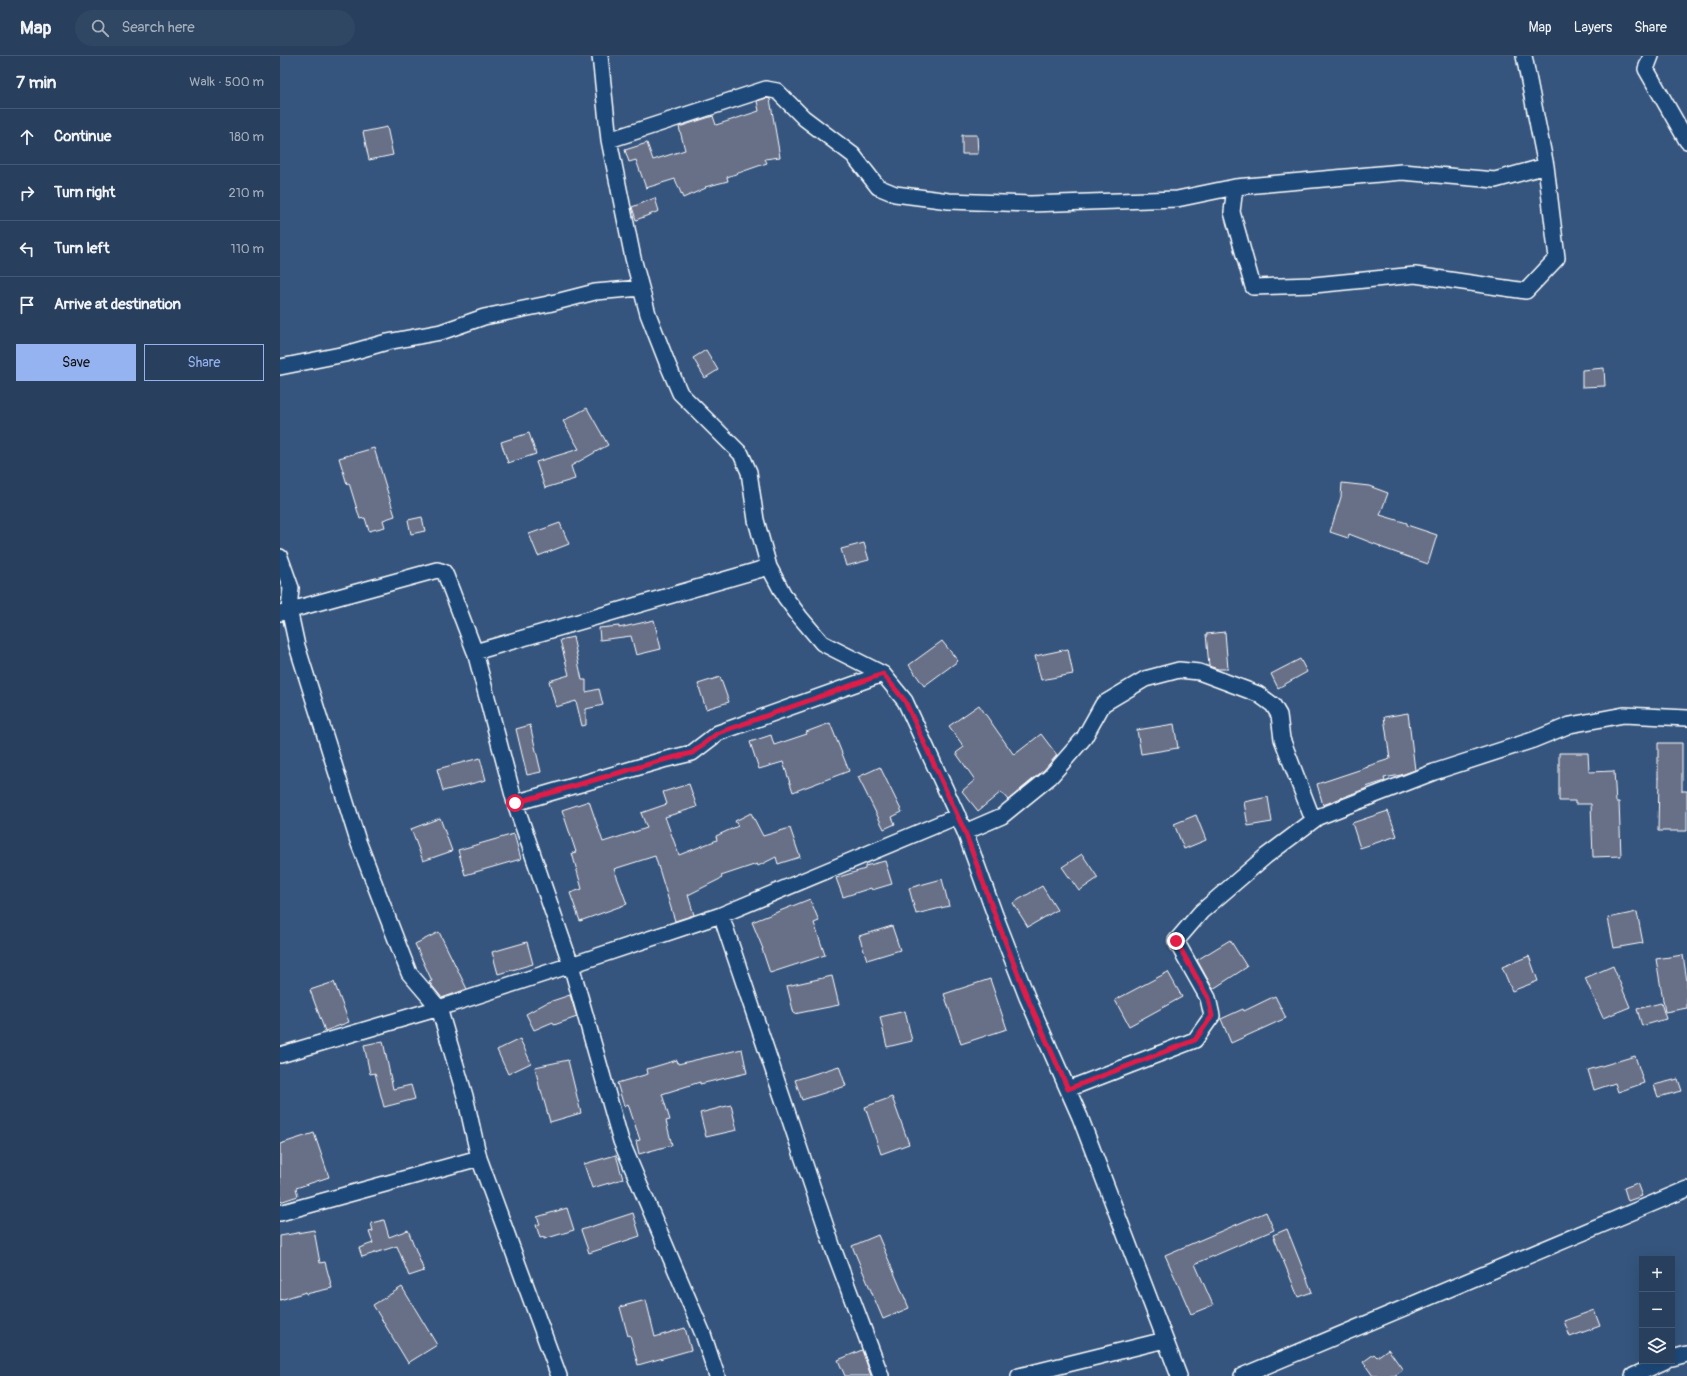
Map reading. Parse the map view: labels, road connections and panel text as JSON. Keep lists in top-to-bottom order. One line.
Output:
{"page":{"header":"Map","search":"Search here","nav":["Map","Layers","Share"],"heading":["7 min","Walk · 500 m"],"list":[["Continue","180 m"],["Turn right","210 m"],["Turn left","110 m"],"Arrive at destination"],"buttons":["Save","Share"],"map_buttons":["+","−"]}}
